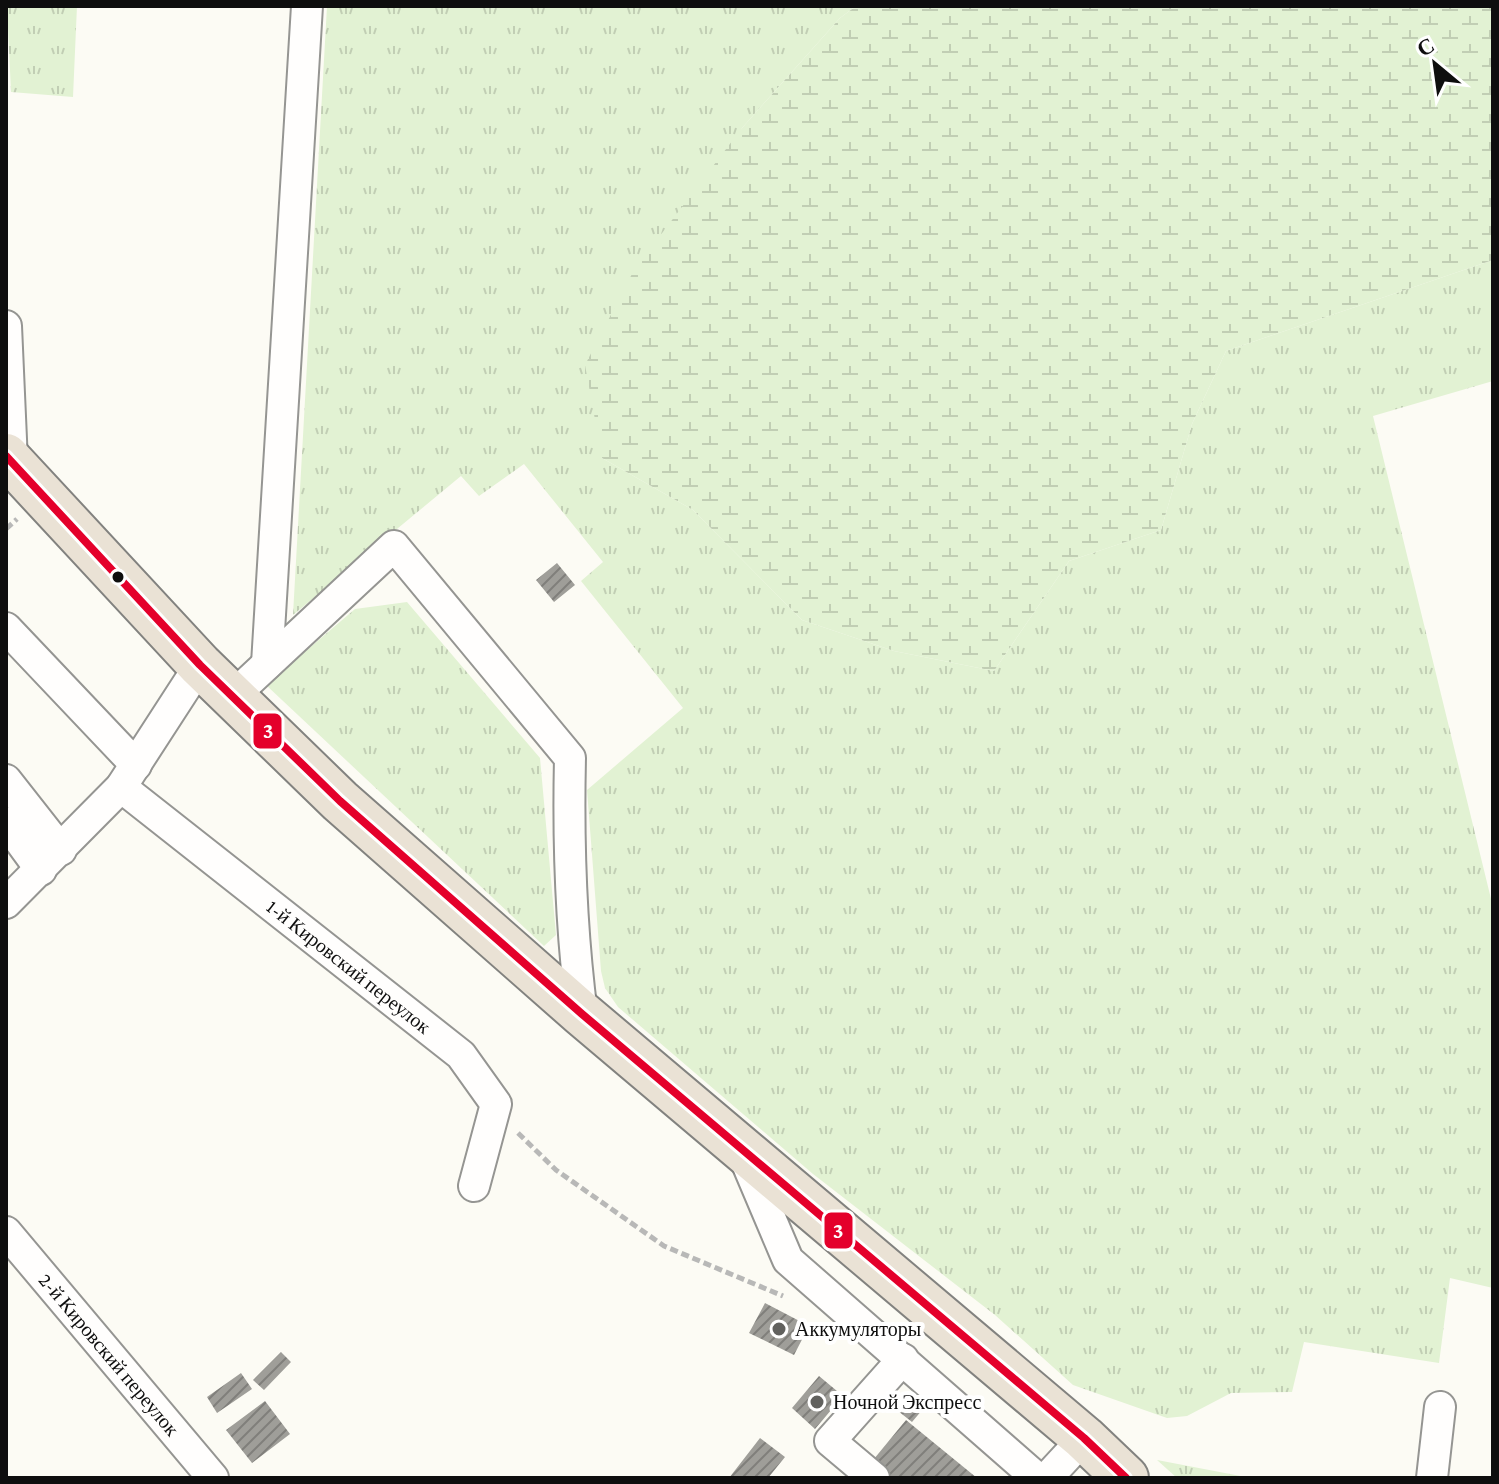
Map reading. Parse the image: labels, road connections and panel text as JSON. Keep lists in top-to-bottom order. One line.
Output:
{"streets":{"street":["1-й Кировский переулок","2-й Кировский переулок"]},"places":["Аккумуляторы","Ночной Экспресс"],"lines":["transit line 3"],"north":"top left"}
